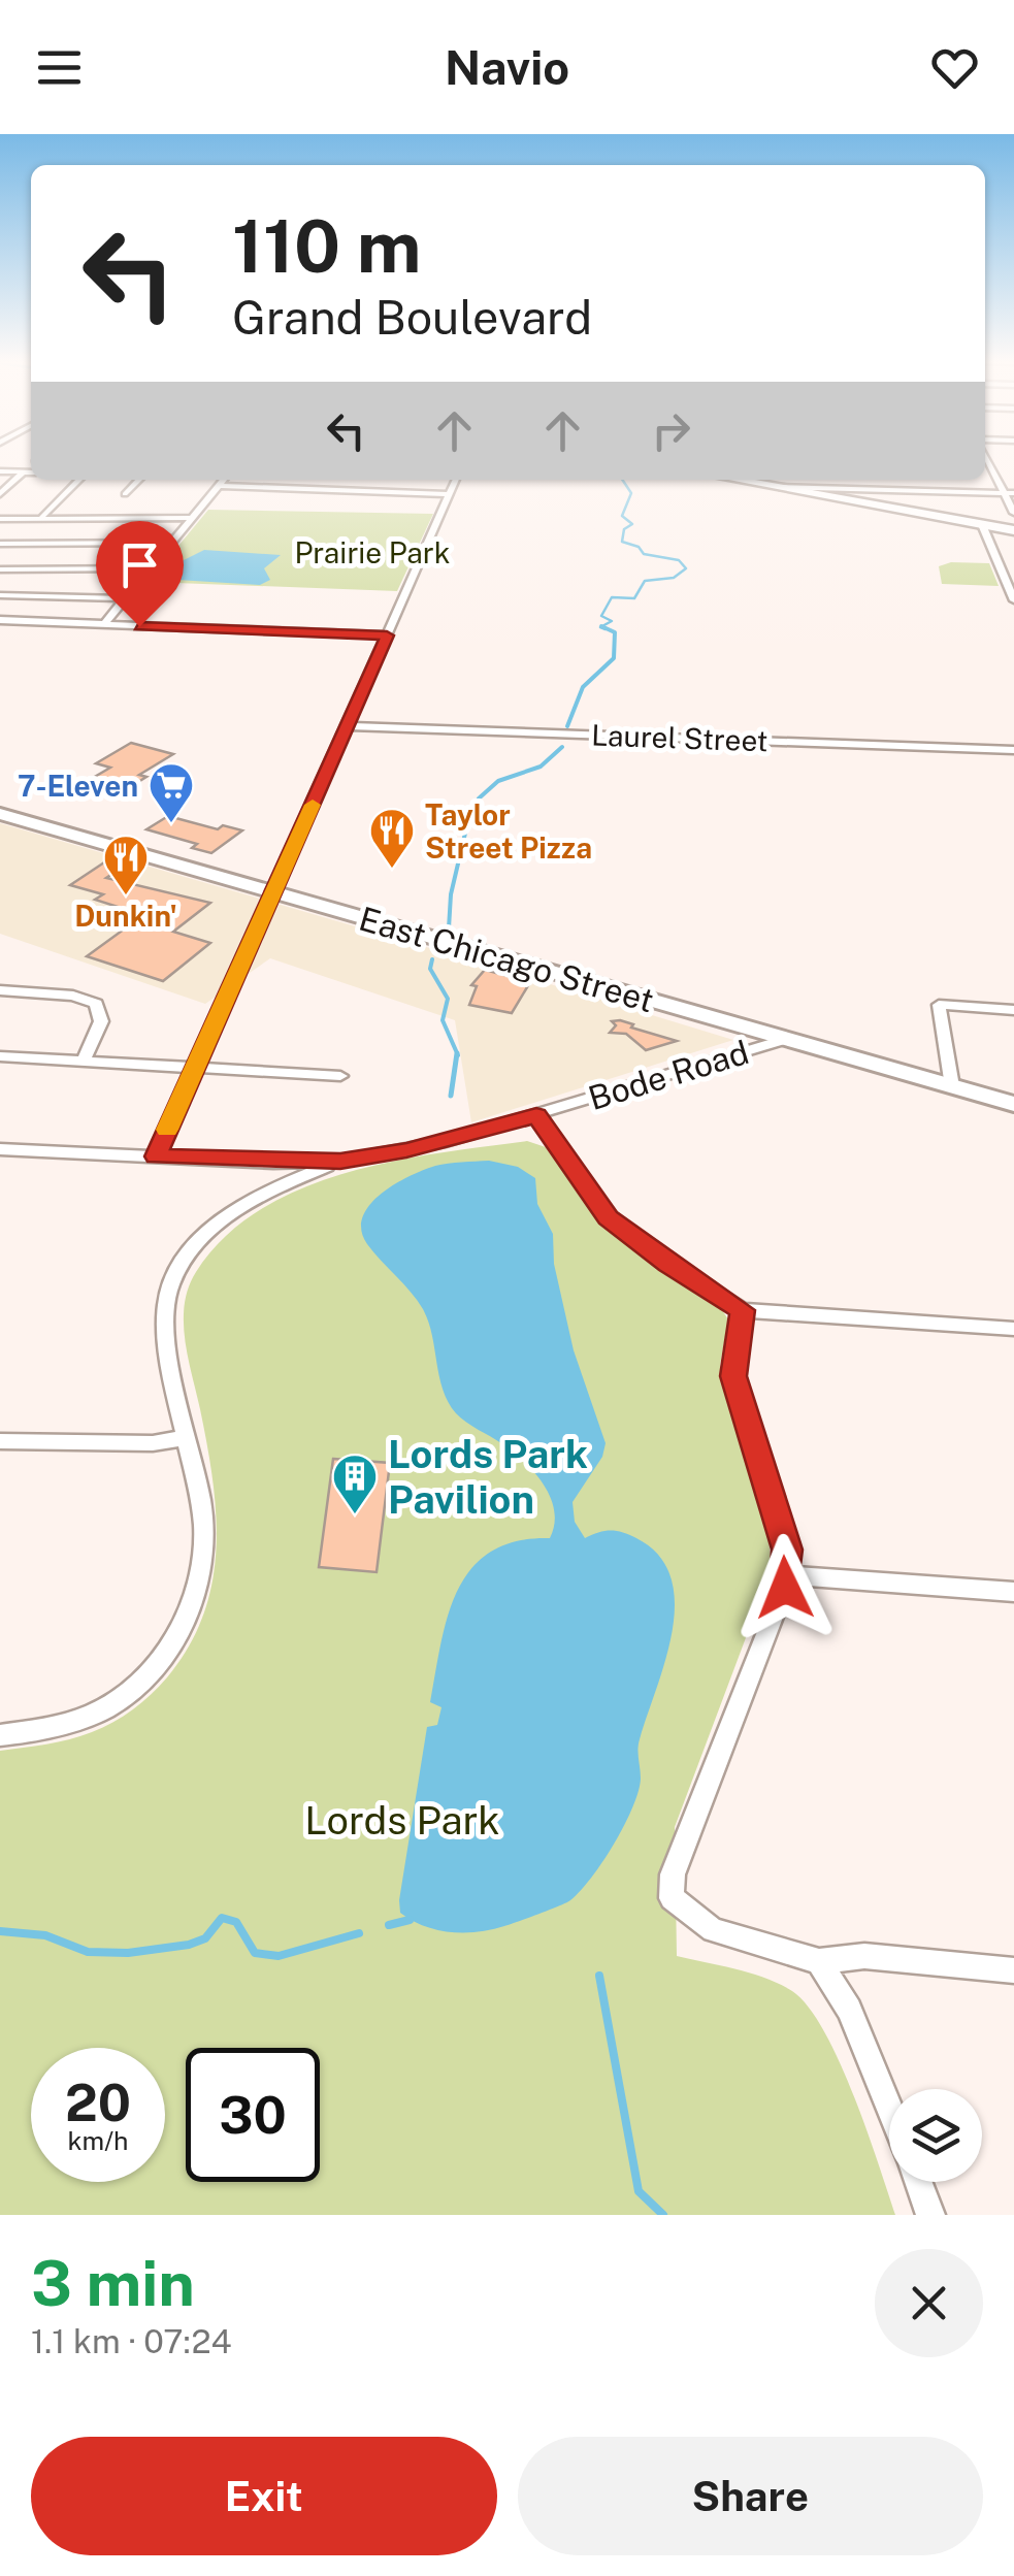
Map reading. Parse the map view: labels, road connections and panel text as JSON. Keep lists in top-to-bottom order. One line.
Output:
{"streets":{"main road":["East Chicago Street"],"street":["Laurel Street","Bode Road"]},"crossings":[["East Chicago Street","Bode Road"]],"parks":["Prairie Park","Lords Park"],"places":{"supermarket":["7-Eleven"],"restaurant":["Taylor Street Pizza","Dunkin'"],"building":["Lords Park Pavilion"]},"page":{"header":"Navio","turn":["110 m","Grand Boulevard"],"speed":"20 km/h","limit":"30","heading":["3 min","1.1 km · 07:24"],"buttons":["Exit","Share"]}}
